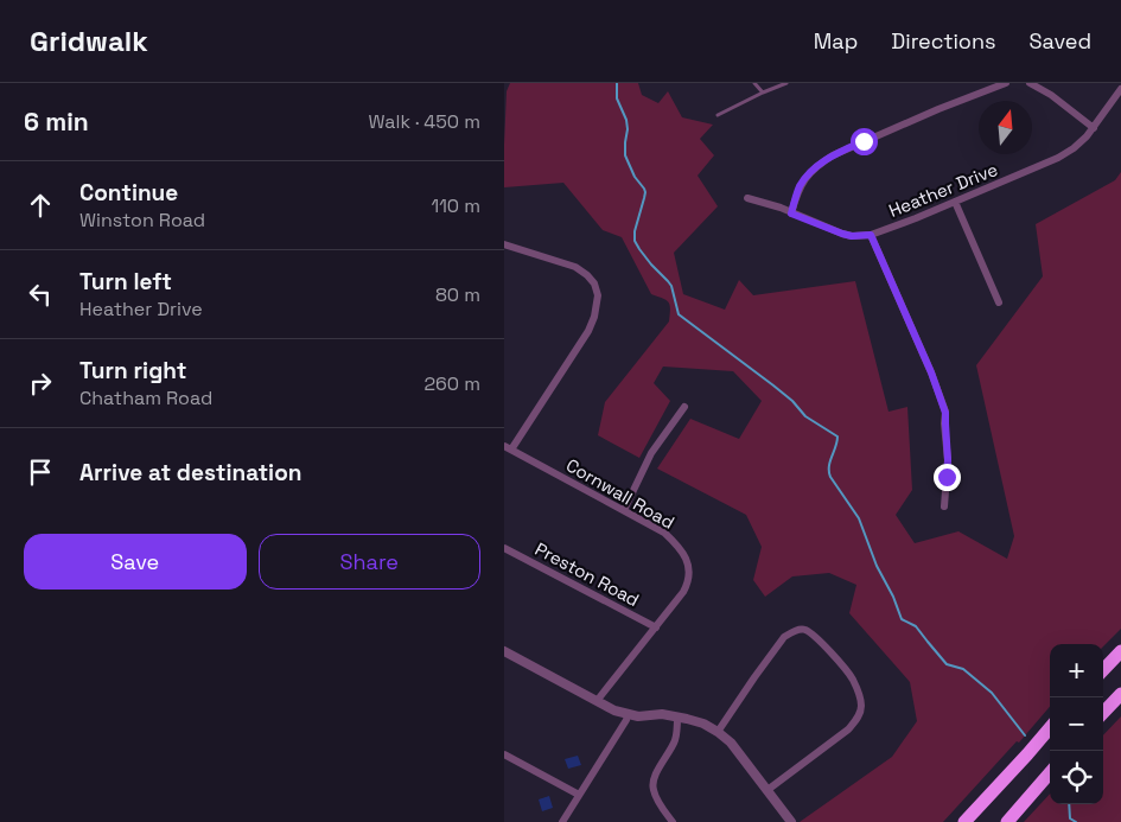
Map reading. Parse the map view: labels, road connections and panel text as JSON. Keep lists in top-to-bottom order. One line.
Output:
{"streets":{"street":["Heather Drive","Cornwall Road","Preston Road"]},"crossings":[["Cornwall Road","Preston Road"]],"north":"top","page":{"header":"Gridwalk","nav":["Map","Directions","Saved"],"heading":["6 min","Walk · 450 m"],"list":[["Continue","Winston Road","110 m"],["Turn left","Heather Drive","80 m"],["Turn right","Chatham Road","260 m"],"Arrive at destination"],"buttons":["Save","Share"],"map_buttons":["+","−"]}}
